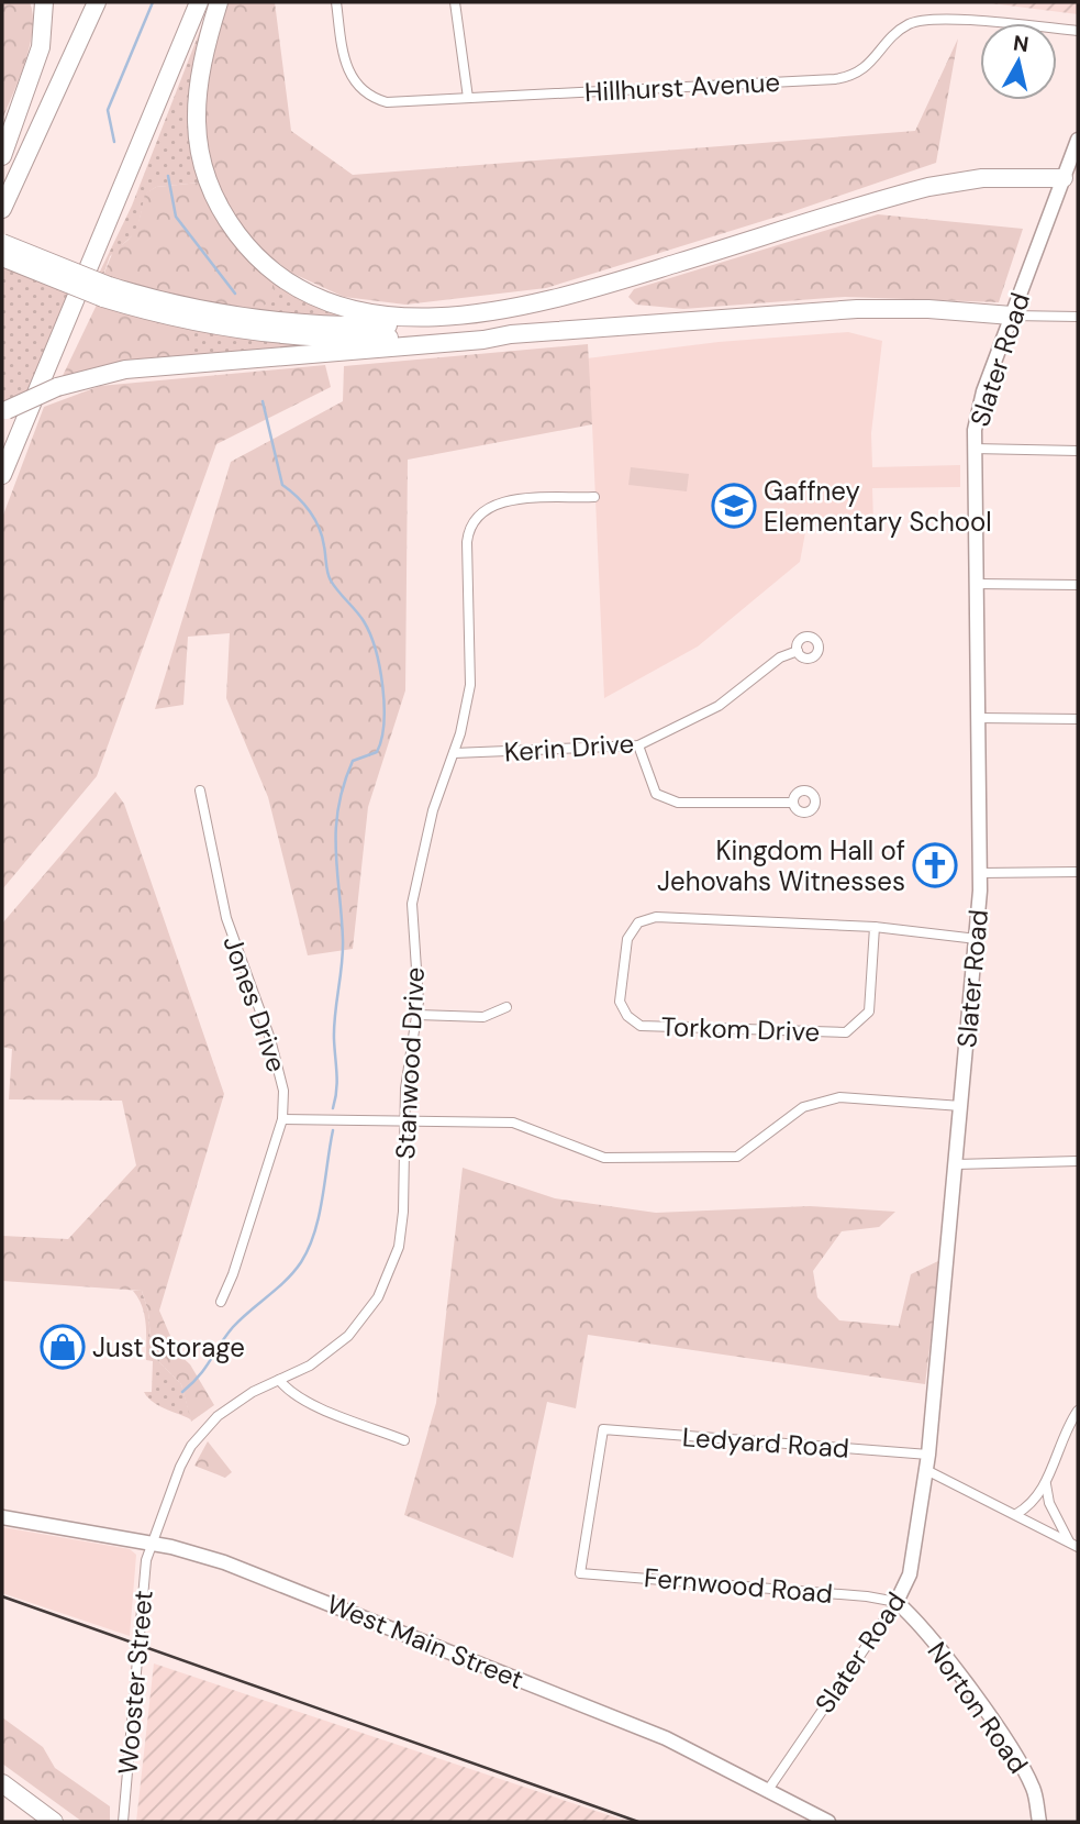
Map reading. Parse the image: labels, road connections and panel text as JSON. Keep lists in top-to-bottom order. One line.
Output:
{"streets":{"main road":["Slater Road","West Main Street","Norton Road"],"street":["Hillhurst Avenue","Kerin Drive","Jones Drive","Torkom Drive","Stanwood Drive","Ledyard Road","Fernwood Road","Wooster Street"]},"crossings":[["Slater Road","Torkom Drive"],["Slater Road","Ledyard Road"],["Slater Road","Fernwood Road"],["Slater Road","West Main Street"],["Slater Road","Norton Road"],["Kerin Drive","Stanwood Drive"],["Stanwood Drive","West Main Street"],["Stanwood Drive","Wooster Street"],["Ledyard Road","Fernwood Road"],["Fernwood Road","Norton Road"],["West Main Street","Wooster Street"]],"places":{"school or university":["Gaffney Elementary School"],"church":["Kingdom Hall of Jehovahs Witnesses"],"shop":["Just Storage"]},"north":"top"}
